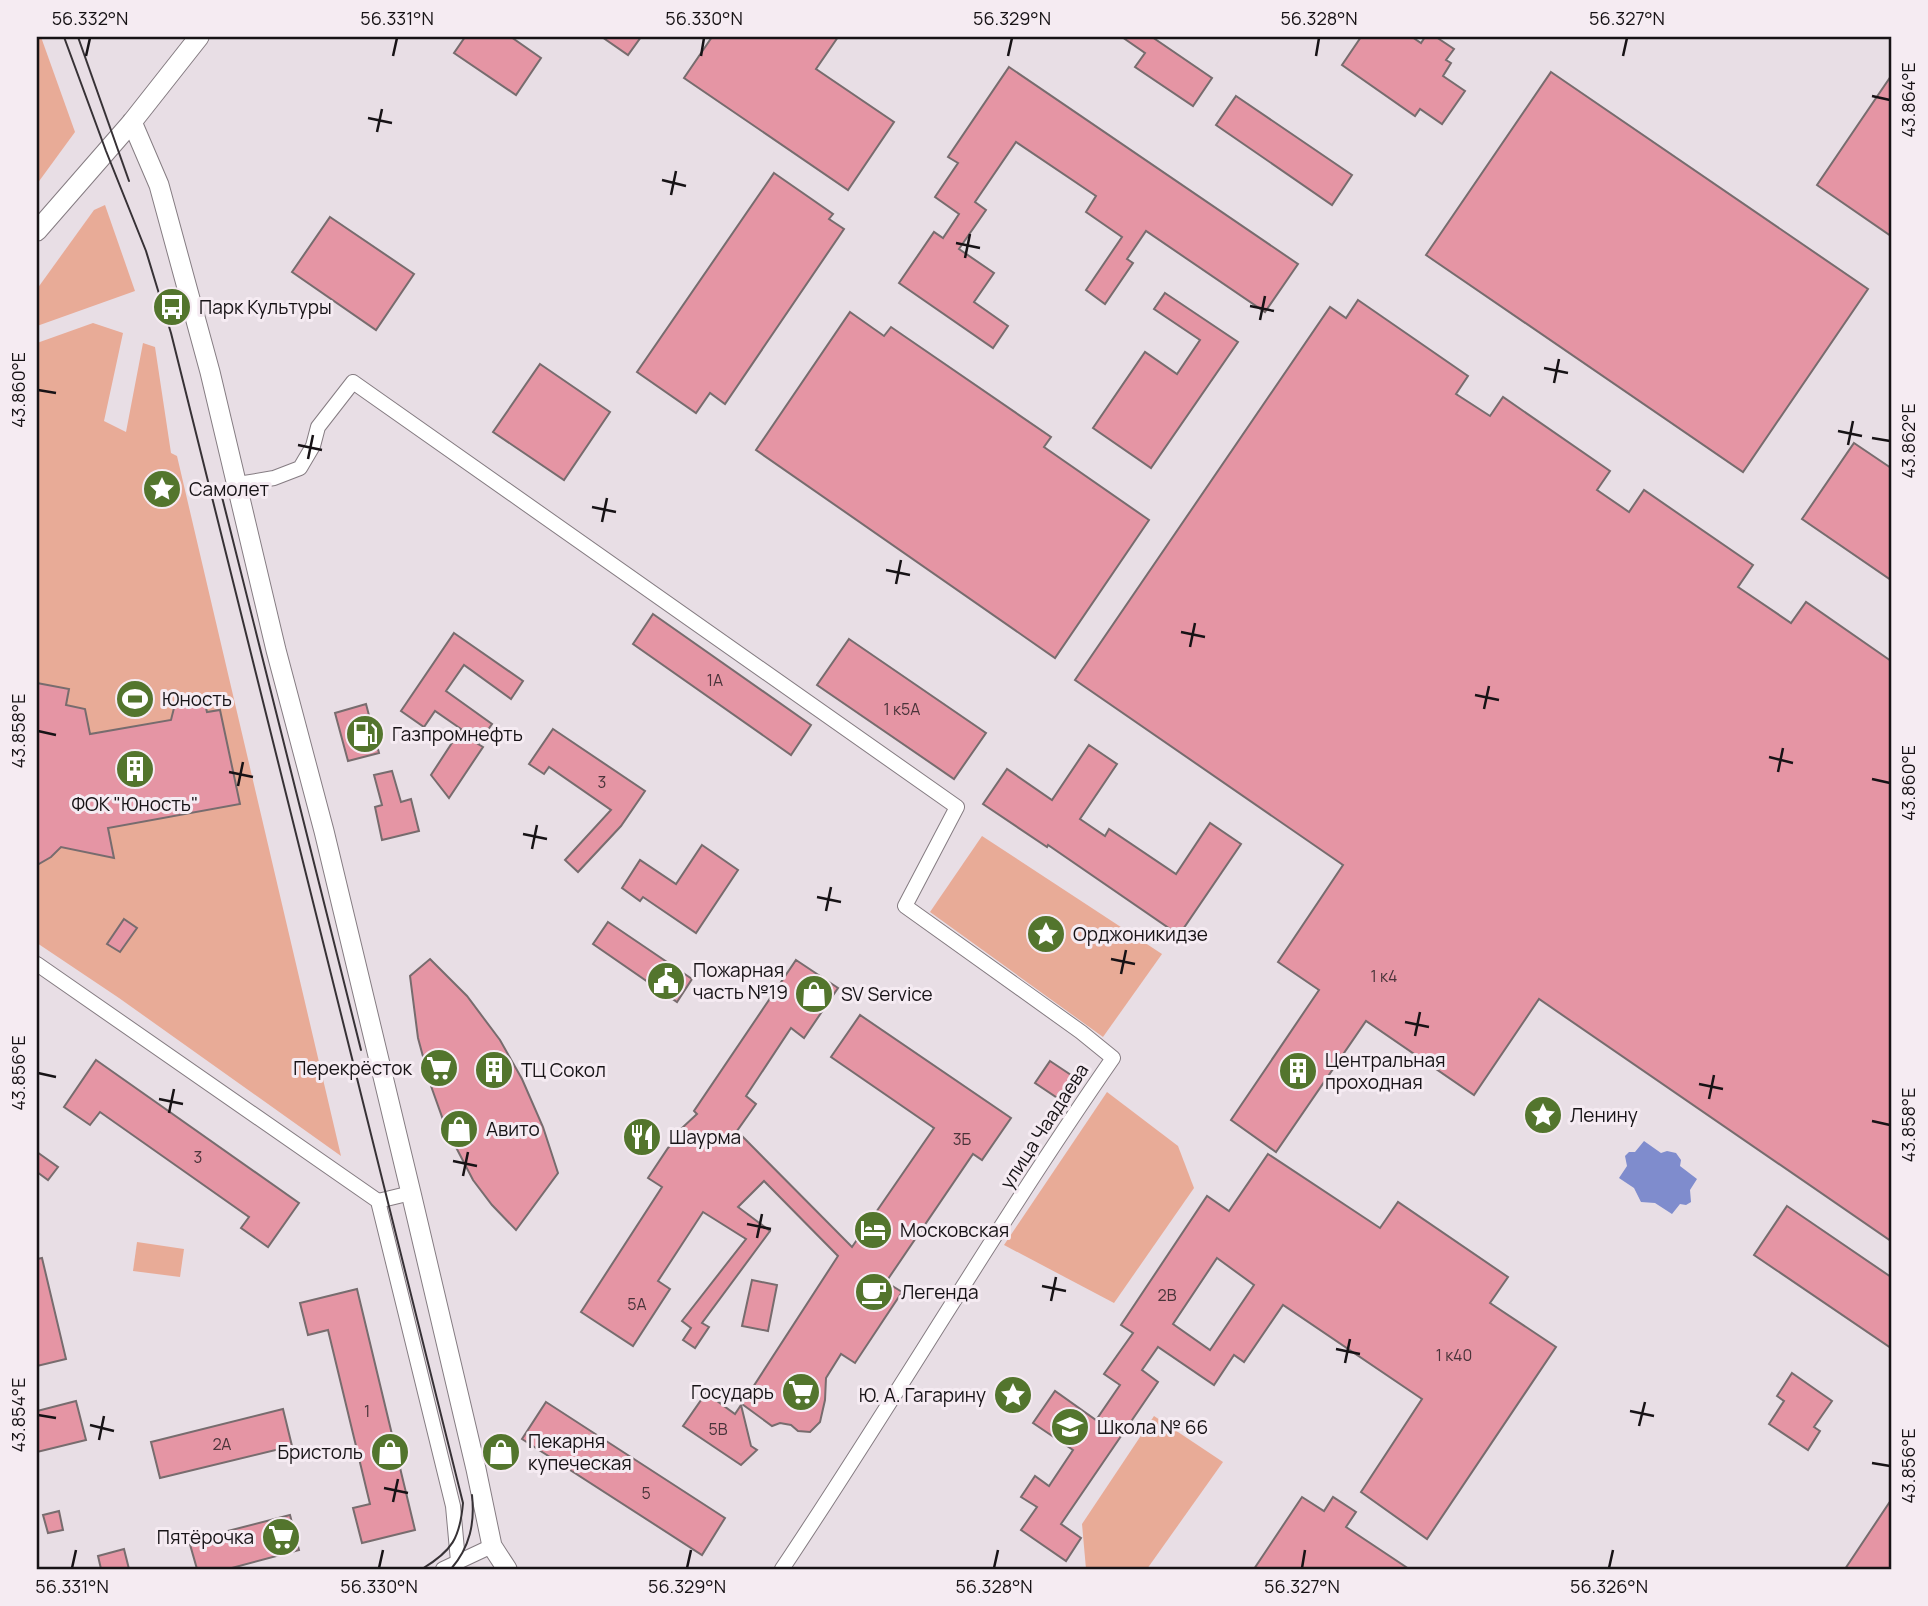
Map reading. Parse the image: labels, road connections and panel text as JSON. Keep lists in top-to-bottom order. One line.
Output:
{"streets":{"street":["улица Чаадаева"]},"places":{"bus stop":["Парк Культуры"],"place":["Самолет","Орджоникидзе","Ленину","Ю. А. Гагарину"],"sports":["Юность"],"fuel station":["Газпромнефть"],"building":["ФОК \"Юность\"","ТЦ Сокол","Центральная проходная"],"public building":["Пожарная часть №19"],"shop":["SV Service","Авито","Бристоль","Пекарня купеческая"],"supermarket":["Перекрёсток","Государь","Пятёрочка"],"restaurant":["Шаурма"],"hotel":["Московская"],"cafe":["Легенда"],"school or university":["Школа № 66"]},"house_numbers":["1А","1 к5А","3","1 к4","3Б","3","2В","5А","1 к40","1","5В","2А","5"],"coordinates":["56.332°N","56.331°N","56.330°N","56.329°N","56.328°N","56.327°N","43.864°E","43.860°E","43.862°E","43.858°E","43.856°E","43.854°E","56.326°N"]}
